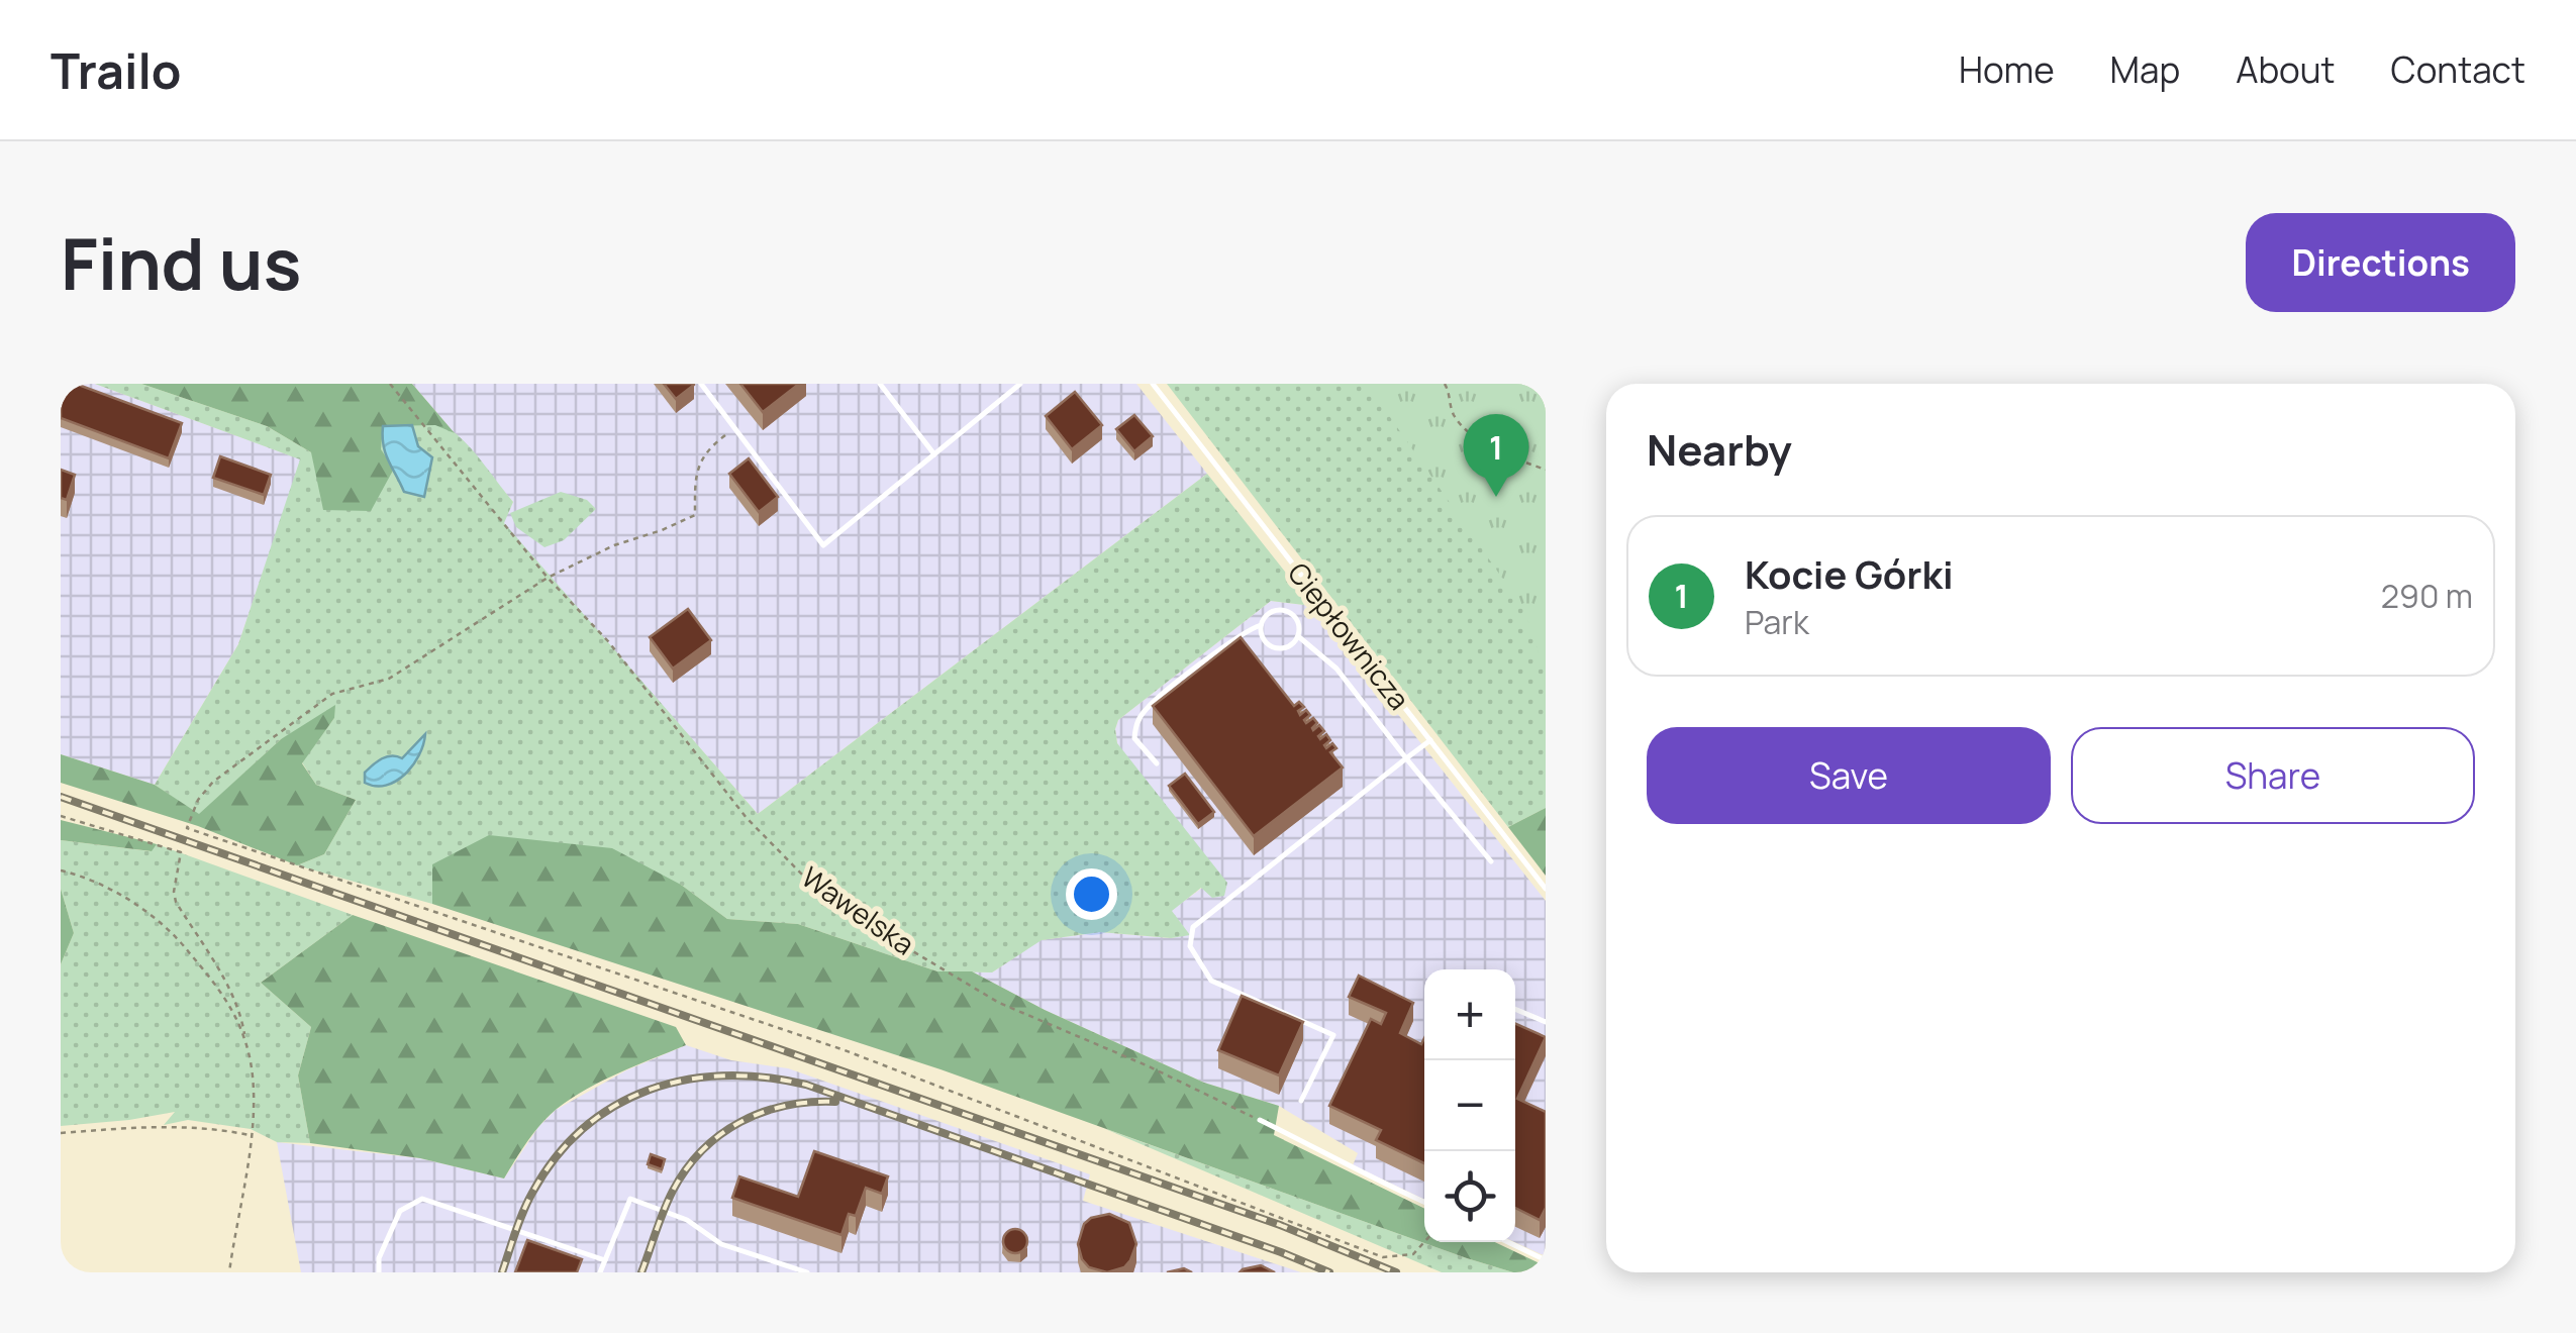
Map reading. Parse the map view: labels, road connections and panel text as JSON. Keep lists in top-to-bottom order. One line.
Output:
{"streets":{"lane":["Ciepłownicza"],"path":["Wawelska"]},"page":{"header":"Trailo","nav":["Home","Map","About","Contact"],"buttons":["Directions",["Save","Share"]],"title":"Find us","heading":"Nearby","pins":"1","list":[{"mark":"1","name":"Kocie Górki","note":"Park","value":"290 m"}],"map_buttons":["+","−"]}}
